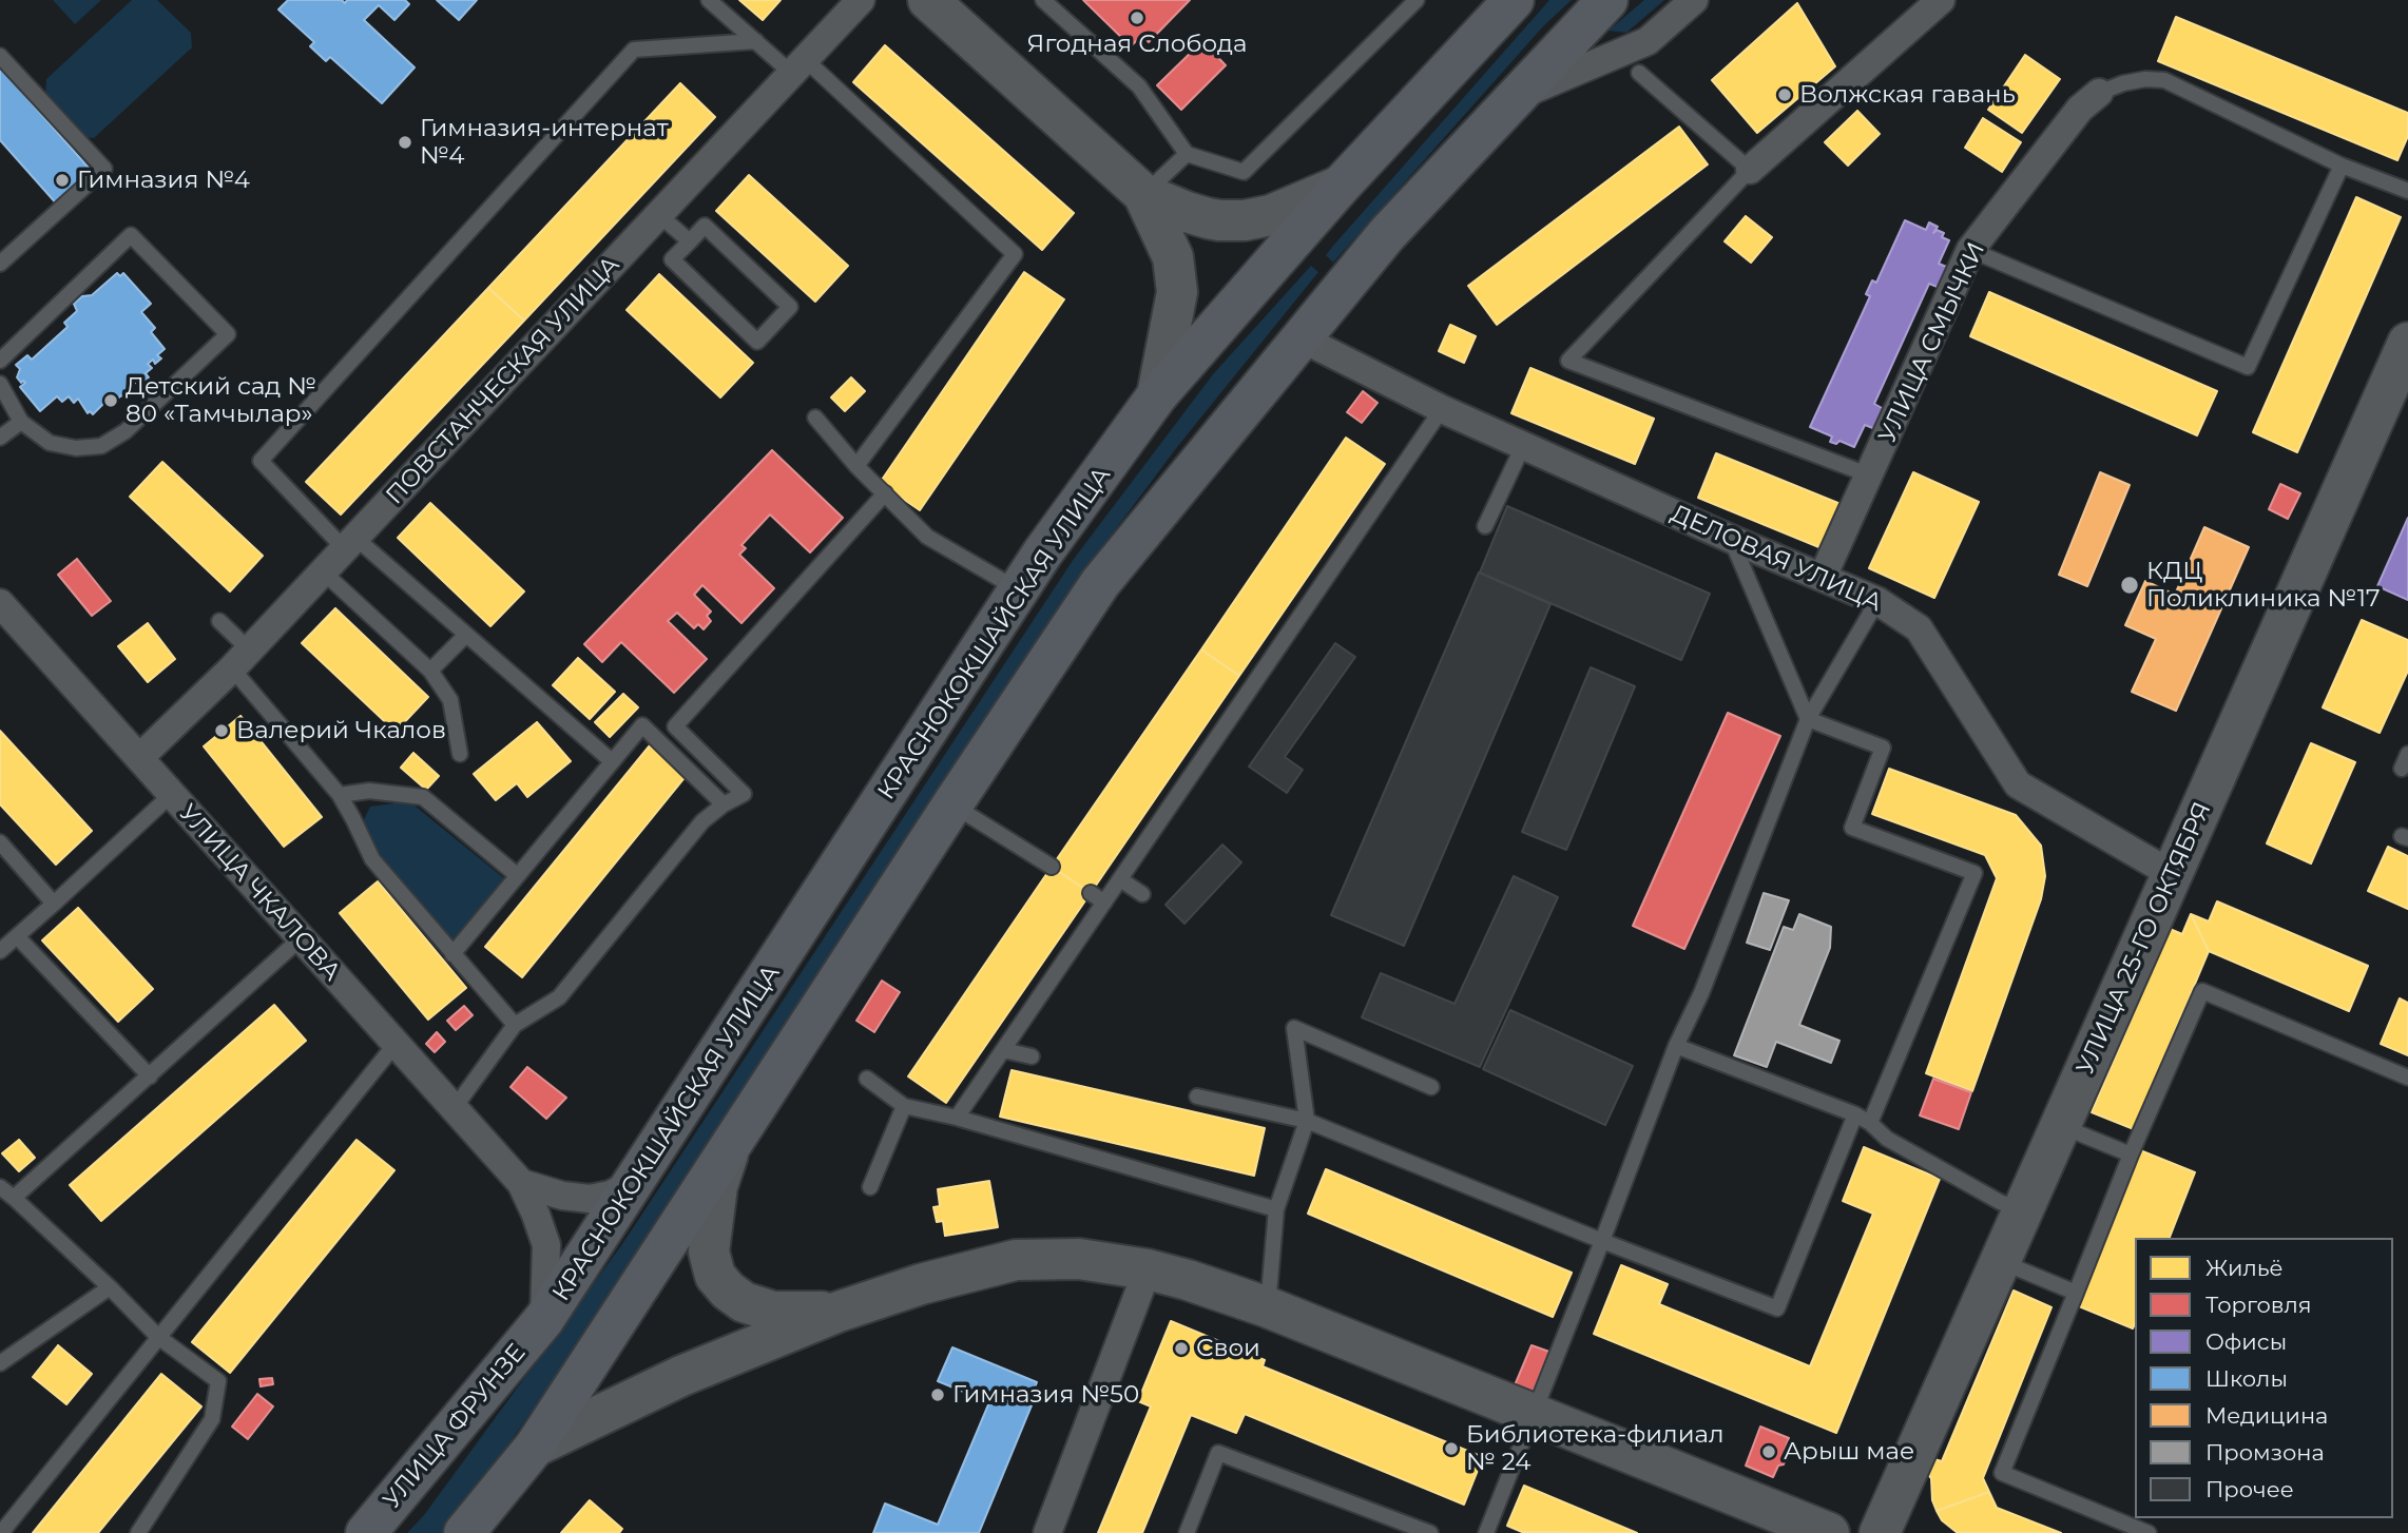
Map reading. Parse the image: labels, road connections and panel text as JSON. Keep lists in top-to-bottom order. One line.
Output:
{"streets":{"main road":["КРАСНОКОКШАЙСКАЯ УЛИЦА","УЛИЦА ФРУНЗЕ"],"street":["УЛИЦА СМЫЧКИ","ПОВСТАНЧЕСКАЯ УЛИЦА","ДЕЛОВАЯ УЛИЦА","УЛИЦА ЧКАЛОВА","УЛИЦА 25-ГО ОКТЯБРЯ"]},"crossings":[["УЛИЦА СМЫЧКИ","ДЕЛОВАЯ УЛИЦА"],["ПОВСТАНЧЕСКАЯ УЛИЦА","УЛИЦА ЧКАЛОВА"],["ДЕЛОВАЯ УЛИЦА","УЛИЦА 25-ГО ОКТЯБРЯ"],["КРАСНОКОКШАЙСКАЯ УЛИЦА","УЛИЦА ЧКАЛОВА"],["КРАСНОКОКШАЙСКАЯ УЛИЦА","УЛИЦА ФРУНЗЕ"],["УЛИЦА ЧКАЛОВА","УЛИЦА ФРУНЗЕ"]],"places":["Ягодная Слобода","Волжская гавань","Гимназия-интернат №4","Гимназия №4","Детский сад № 80 «Тамчылар»","КДЦ Поликлиника №17","Валерий Чкалов","Свои","Гимназия №50","Библиотека-филиал № 24","Арыш мае"],"legend":["Жильё","Торговля","Офисы","Школы","Медицина","Промзона","Прочее"]}
